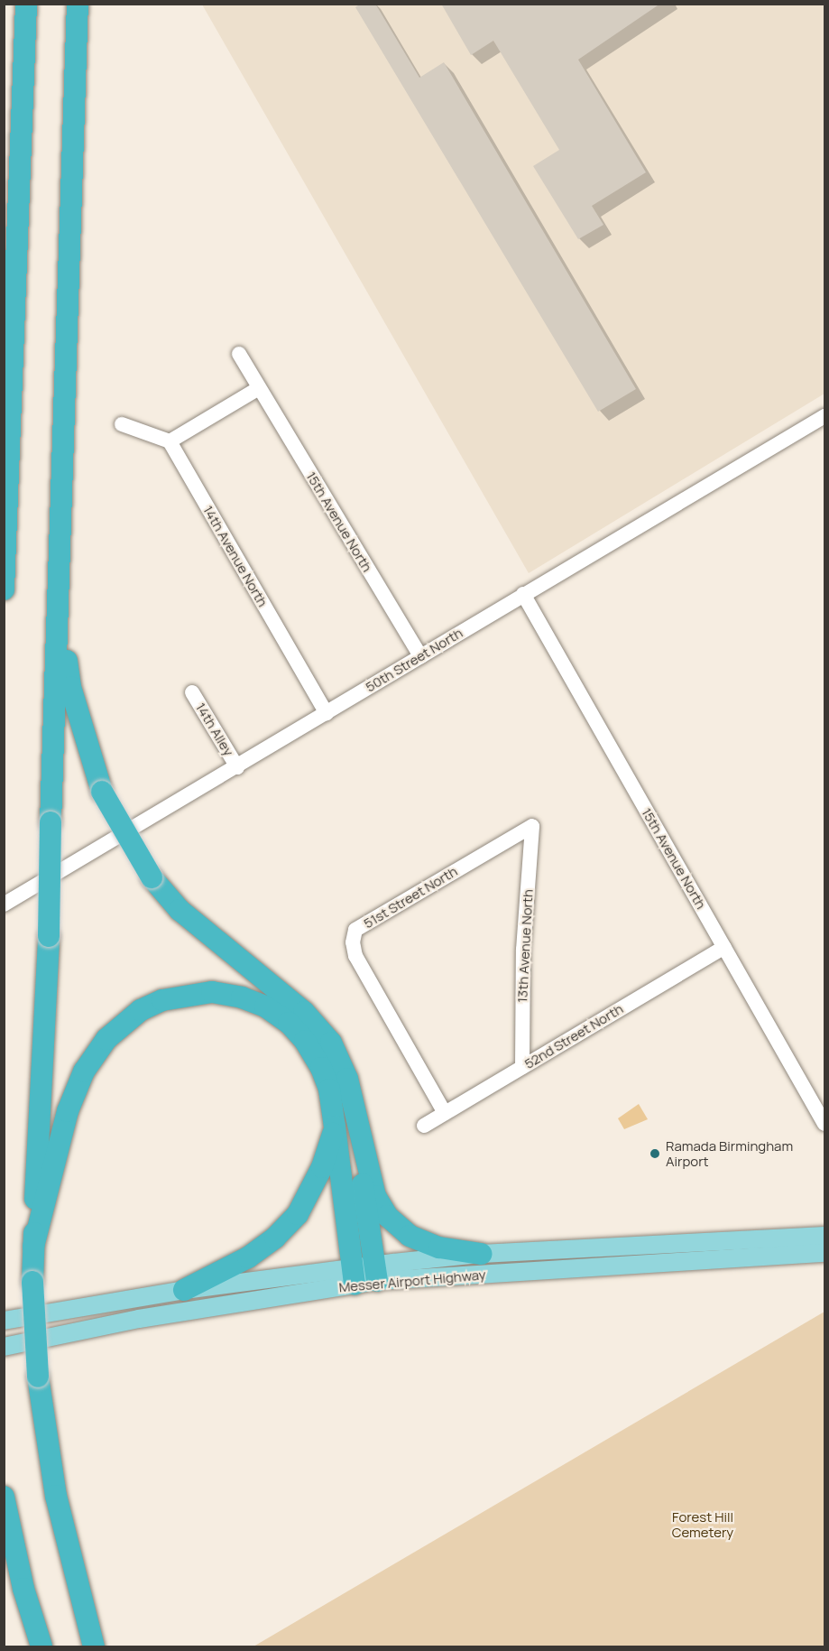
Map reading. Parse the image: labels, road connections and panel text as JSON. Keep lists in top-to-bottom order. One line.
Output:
{"streets":{"main road":["Messer Airport Highway"],"street":["15th Avenue North","14th Avenue North","50th Street North","14th Alley","51st Street North","13th Avenue North","52nd Street North"]},"crossings":[["15th Avenue North","50th Street North"],["15th Avenue North","52nd Street North"],["14th Avenue North","50th Street North"],["50th Street North","14th Alley"],["51st Street North","13th Avenue North"],["51st Street North","52nd Street North"],["13th Avenue North","52nd Street North"]],"parks":["Forest Hill Cemetery"],"places":["Ramada Birmingham Airport"]}
